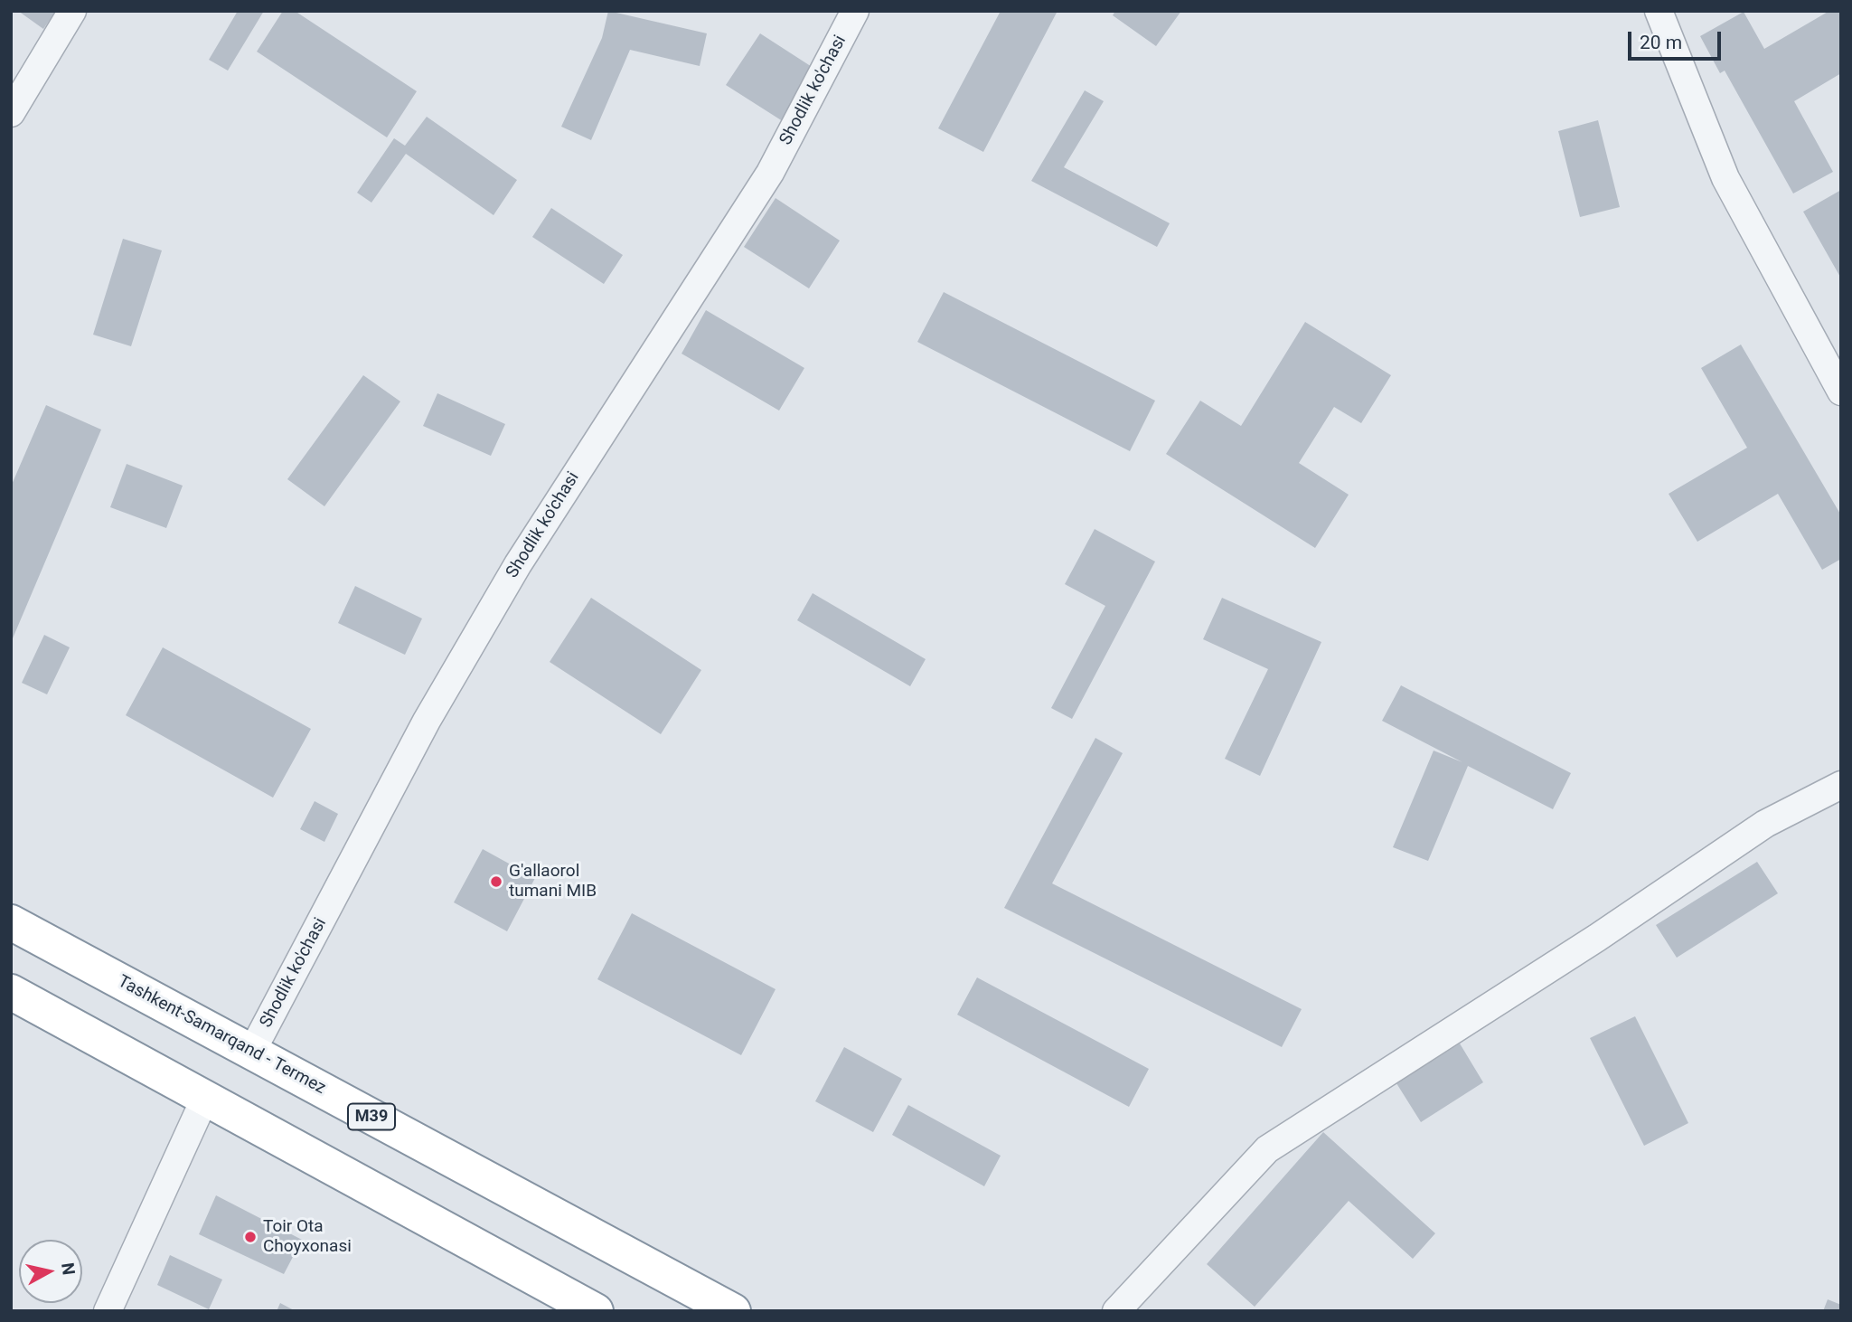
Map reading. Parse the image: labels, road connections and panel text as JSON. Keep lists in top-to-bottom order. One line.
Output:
{"streets":{"highway":["Tashkent-Samarqand - Termez","M39"],"street":["Shodlik ko'chasi"]},"crossings":[["Shodlik ko'chasi","Tashkent-Samarqand - Termez"]],"places":["G'allaorol tumani MIB","Toir Ota Choyxonasi"],"scale_bar":"20 m","north":"right"}
